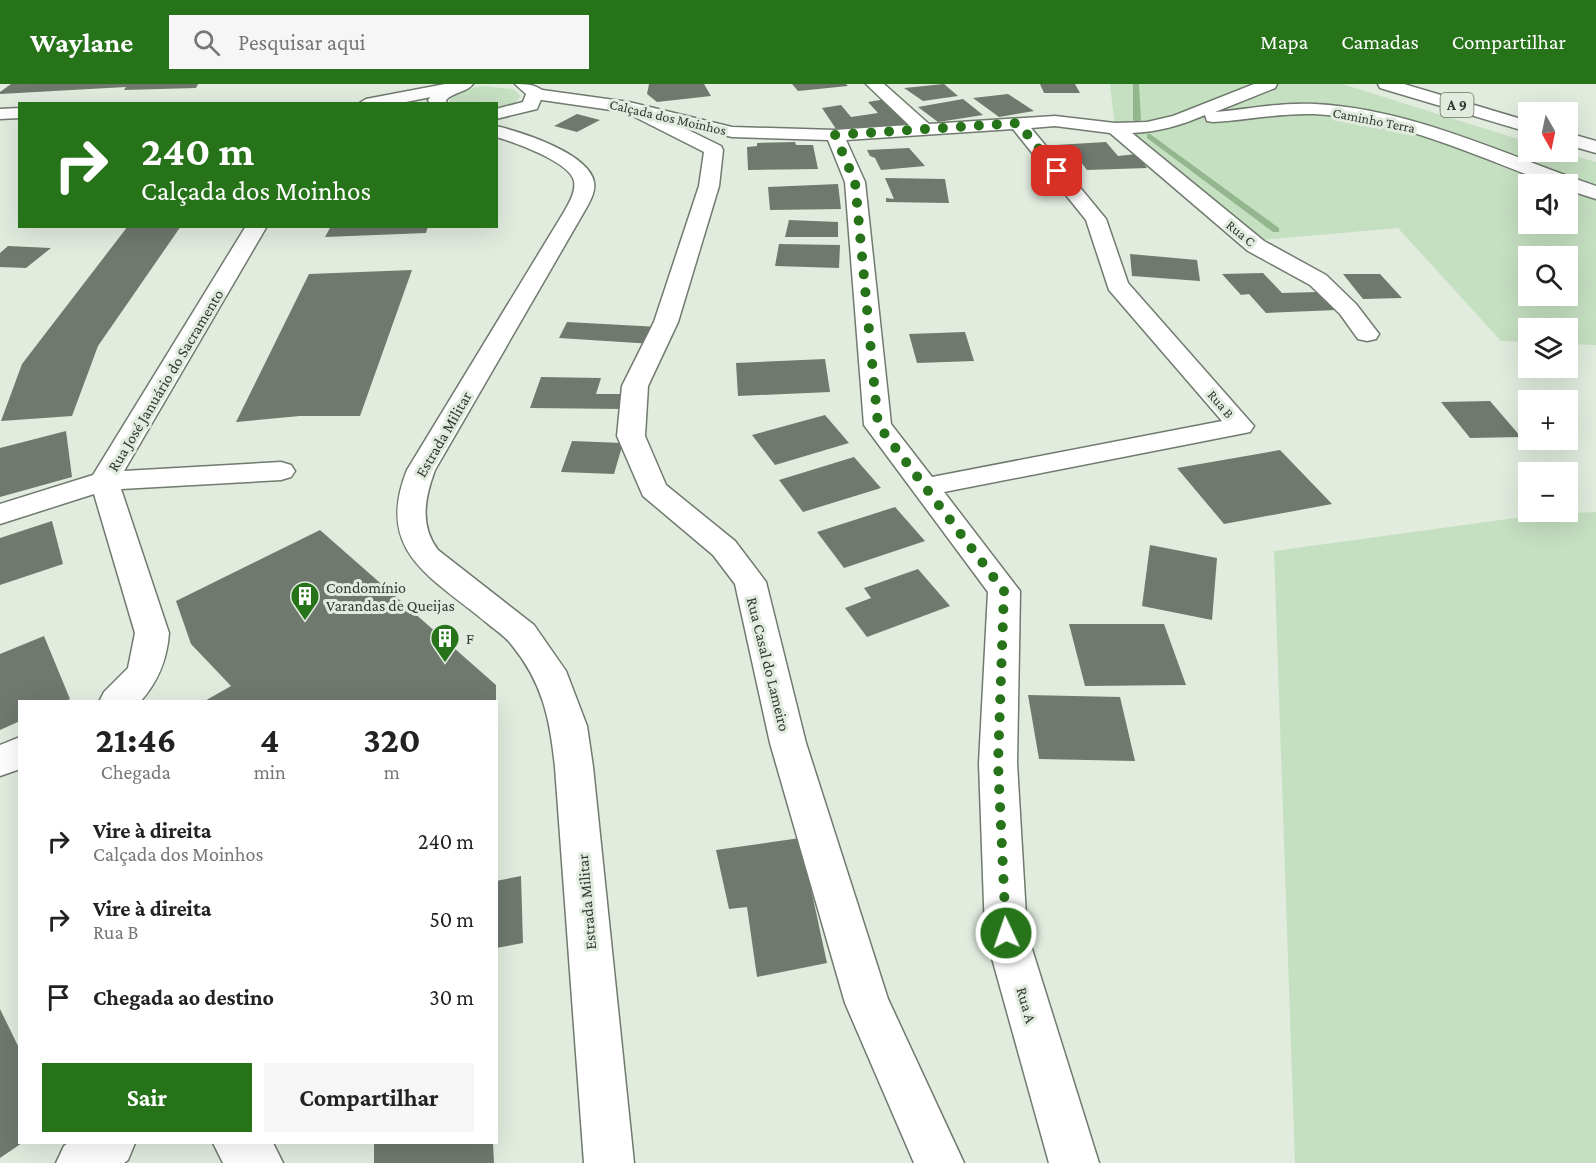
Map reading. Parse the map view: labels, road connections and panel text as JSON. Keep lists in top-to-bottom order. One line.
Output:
{"streets":{"main road":["A 9","Calçada dos Moinhos","Caminho Terra","Rua C","Rua José Januário do Sacramento","Rua B","Estrada Militar","Rua Casal do Lameiro","Rua A"]},"crossings":[["Calçada dos Moinhos","Caminho Terra"],["Calçada dos Moinhos","Rua C"],["Calçada dos Moinhos","Rua B"],["Calçada dos Moinhos","Rua Casal do Lameiro"],["Calçada dos Moinhos","Rua A"],["Rua B","Rua A"]],"places":{"building":["Condomínio Varandas de Queijas","F"]},"north":"bottom","page":{"header":"Waylane","search":"Pesquisar aqui","nav":["Mapa","Camadas","Compartilhar"],"map_buttons":["+","−"],"turn":["240 m","Calçada dos Moinhos"],"eta":["21:46","Chegada","4","min","320","m"],"list":[{"name":"Vire à direita","note":"Calçada dos Moinhos","value":"240 m"},{"name":"Vire à direita","note":"Rua B","value":"50 m"},{"name":"Chegada ao destino","value":"30 m"}],"buttons":["Sair","Compartilhar"]}}
